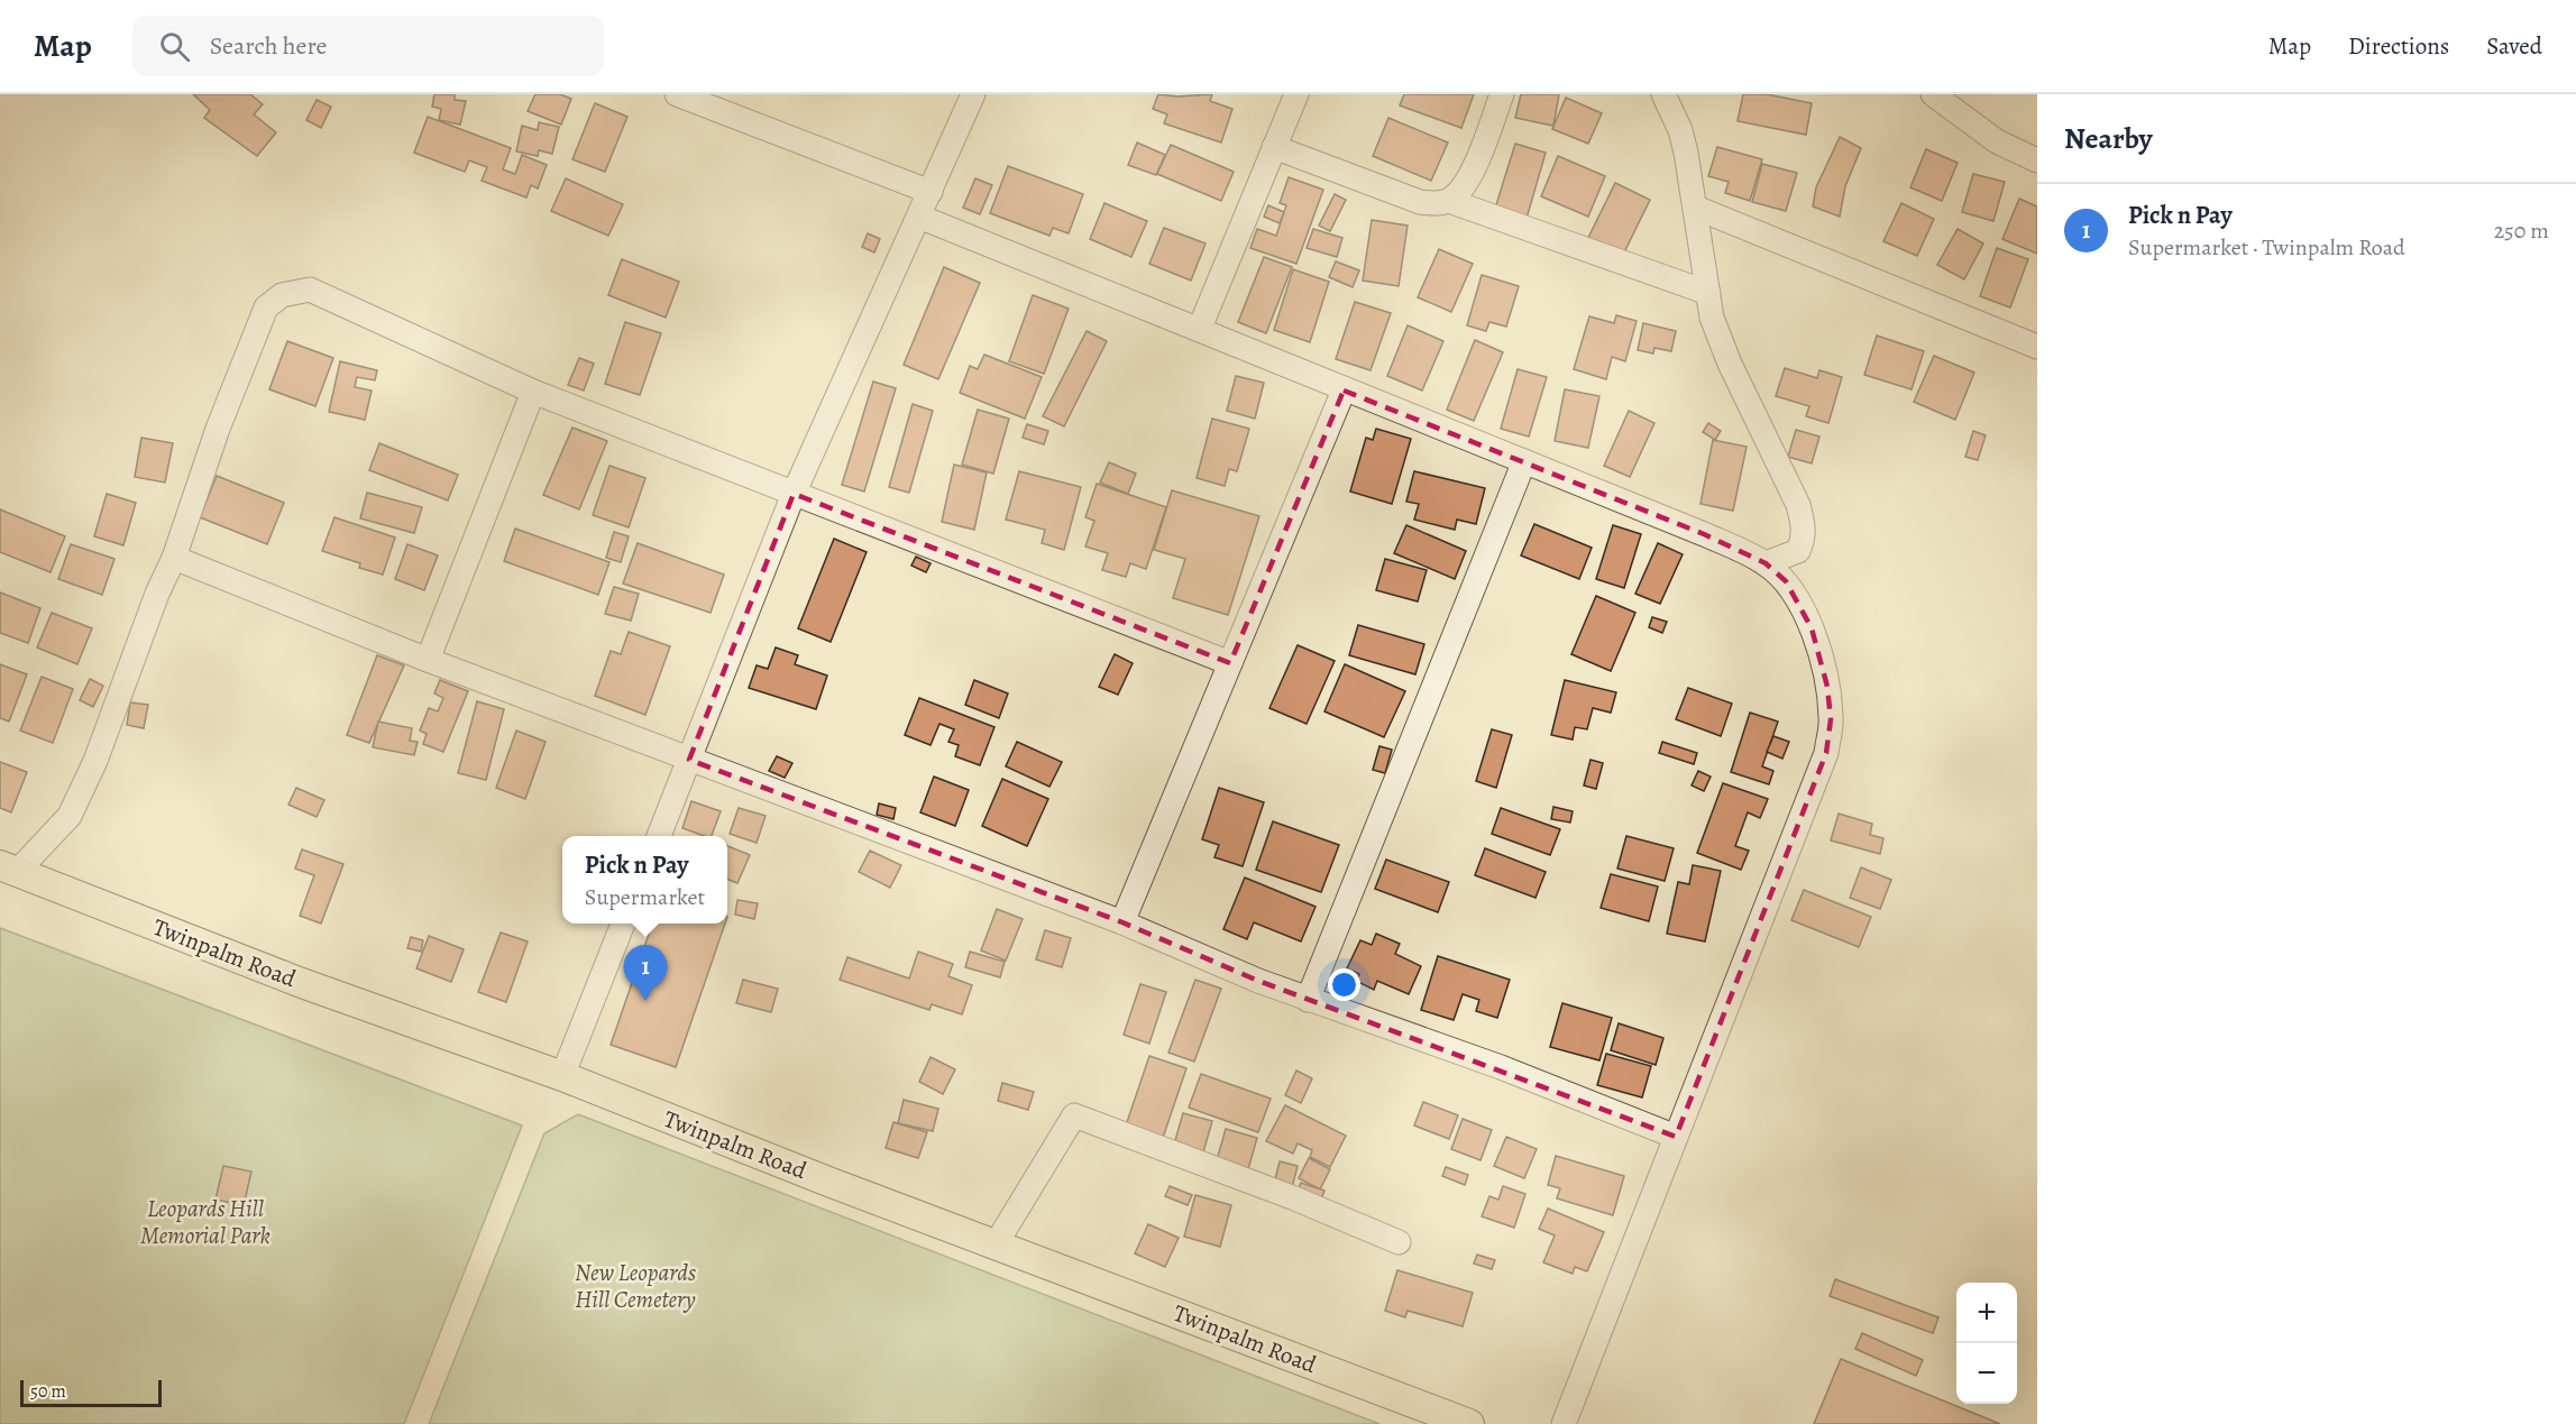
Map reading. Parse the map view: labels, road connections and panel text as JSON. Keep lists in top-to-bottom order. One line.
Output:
{"streets":{"main road":["Twinpalm Road"]},"parks":["Leopards Hill Memorial Park","New Leopards Hill Cemetery"],"scale_bar":"50 m","page":{"header":"Map","search":"Search here","nav":["Map","Directions","Saved"],"heading":"Nearby","list":[{"mark":"1","name":"Pick n Pay","note":"Supermarket · Twinpalm Road","value":"250 m"}],"popup":["Pick n Pay","Supermarket"],"pins":"1","map_buttons":["+","−"],"scale":"50 m"}}
